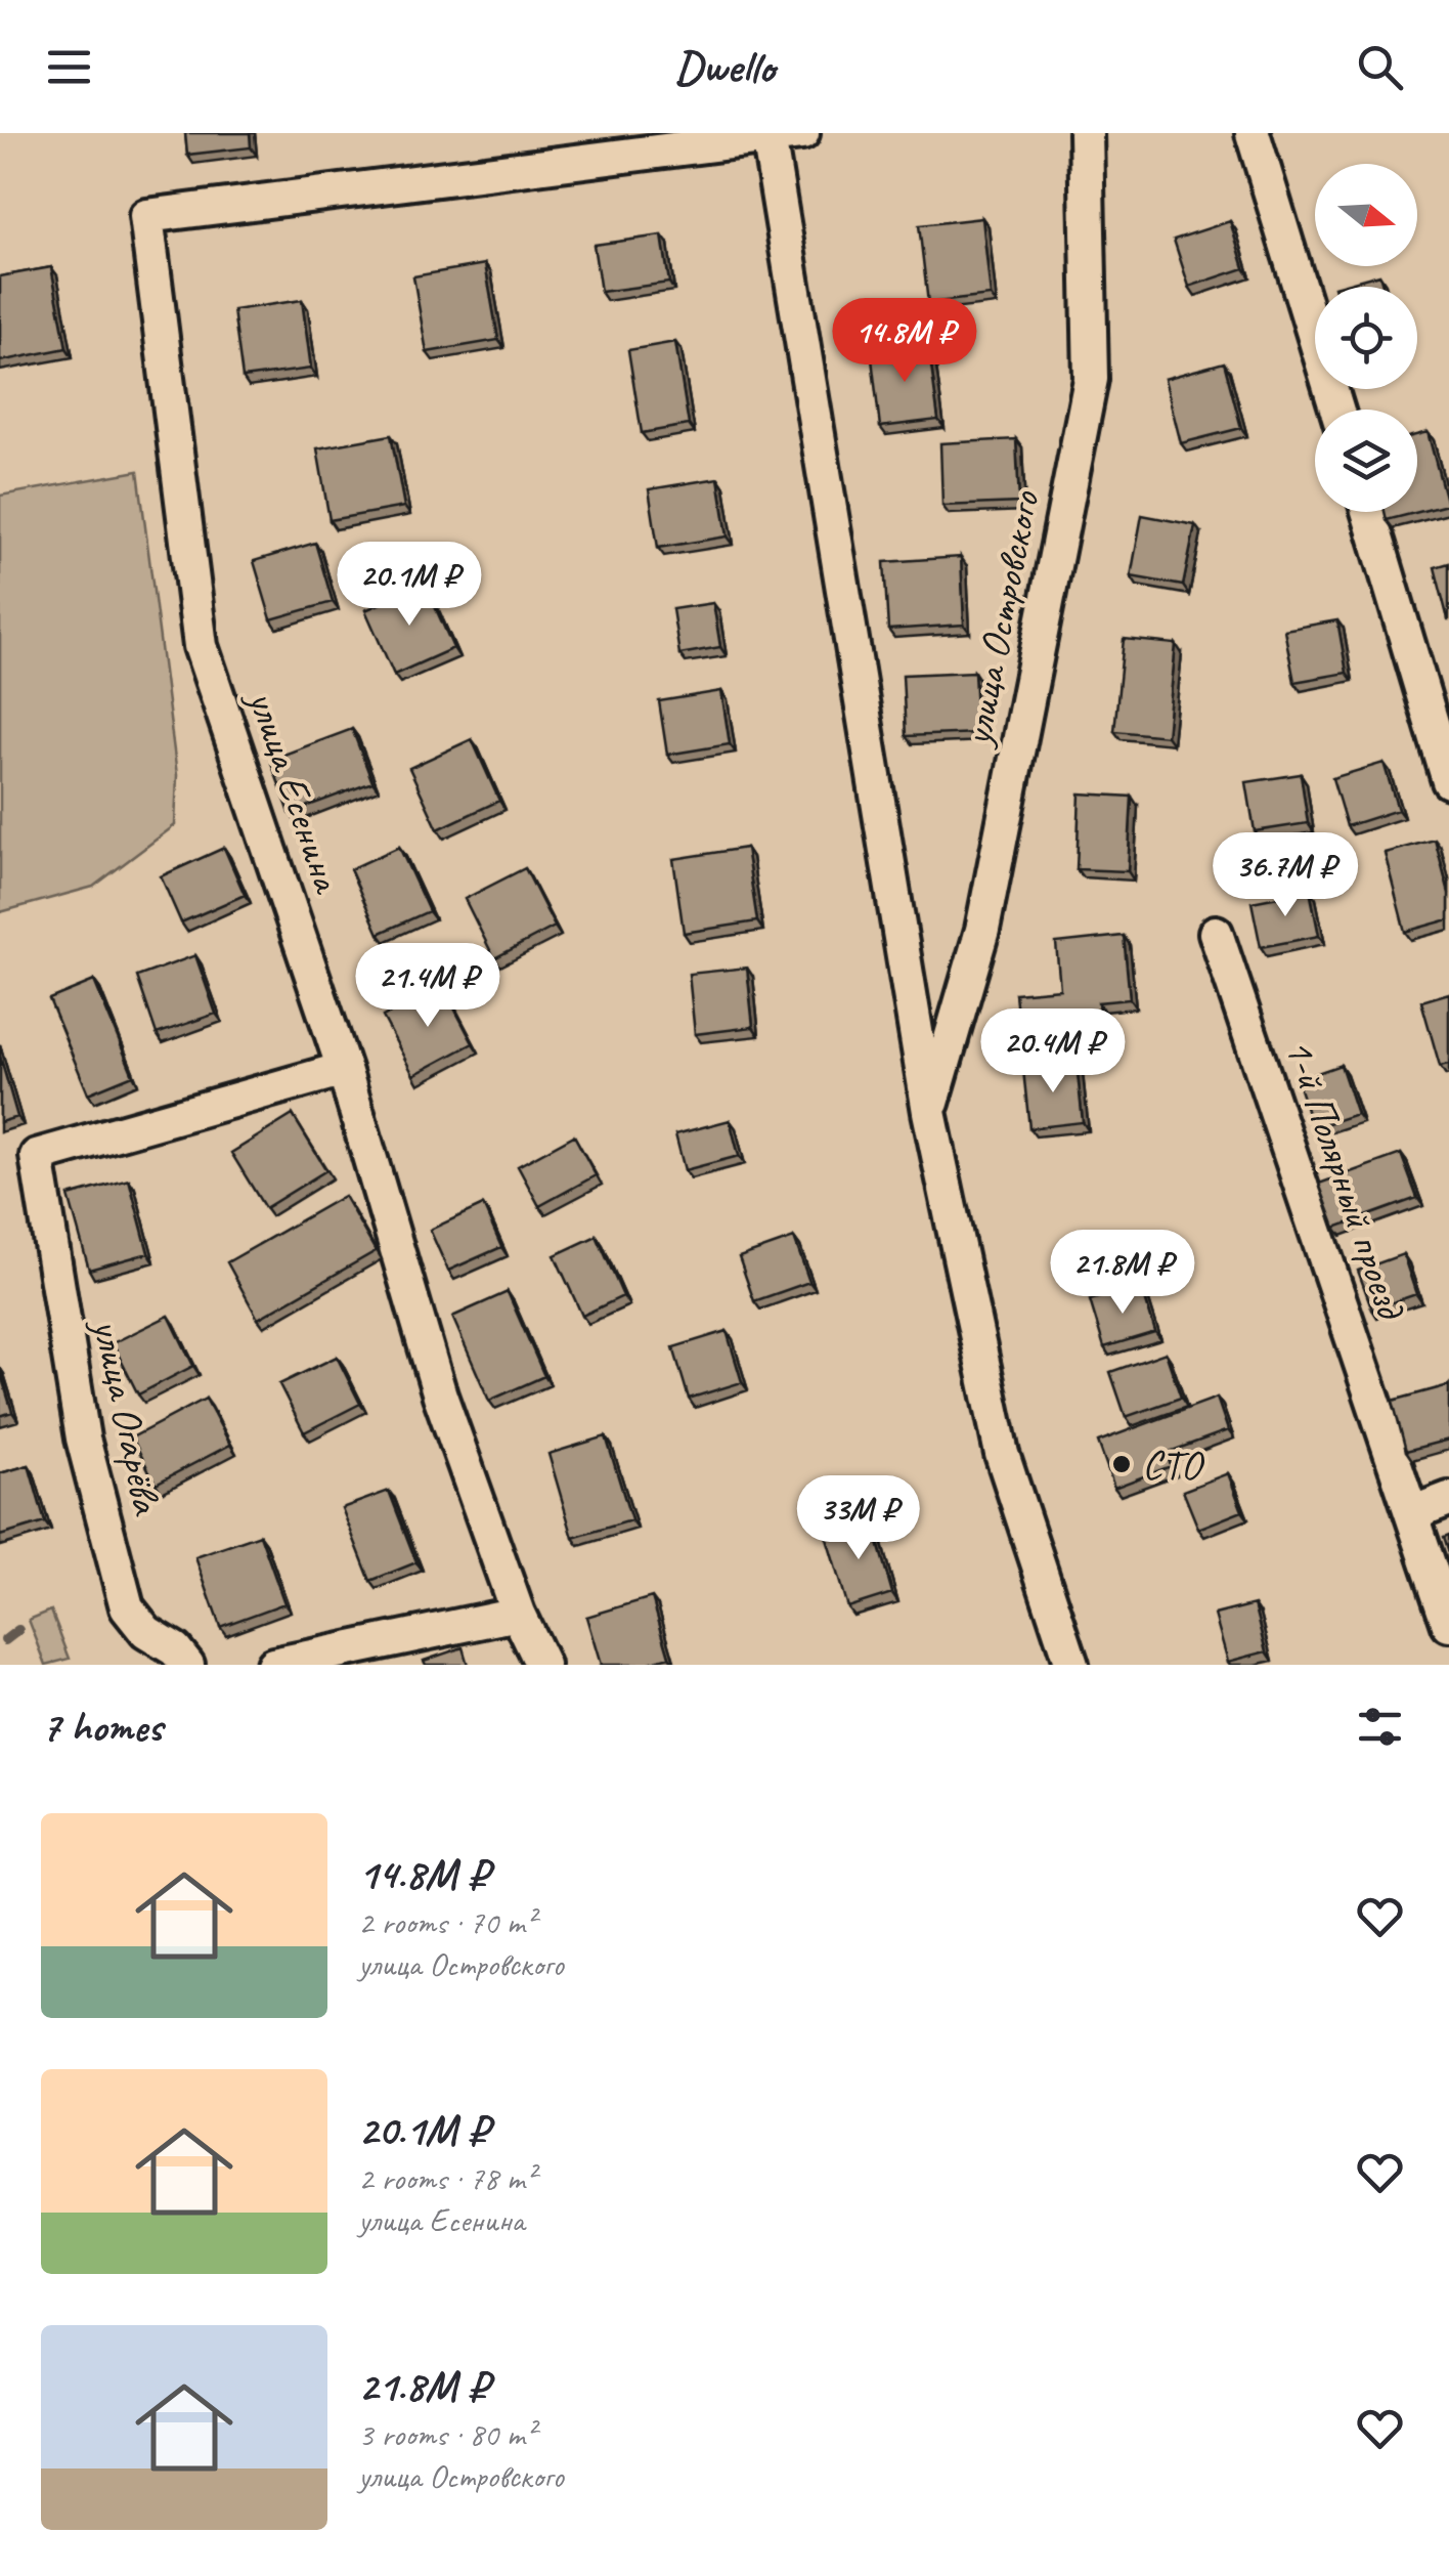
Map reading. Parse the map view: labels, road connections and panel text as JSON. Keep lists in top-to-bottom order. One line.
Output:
{"streets":{"street":["улица Островского","улица Есенина","1-й Полярный проезд","улица Огарёва"]},"crossings":[["улица Островского","улица Есенина"],["улица Есенина","улица Огарёва"]],"places":["СТО"],"north":"right","page":{"header":"Dwello","price":["14.8M ₽","20.1M ₽","36.7M ₽","21.4M ₽","20.4M ₽","21.8M ₽","33M ₽"],"heading":"7 homes","list":[{"name":"14.8M ₽","note":"2 rooms · 70 m² · улица Островского"},{"name":"20.1M ₽","note":"2 rooms · 78 m² · улица Есенина"},{"name":"21.8M ₽","note":"3 rooms · 80 m² · улица Островского"}]}}
